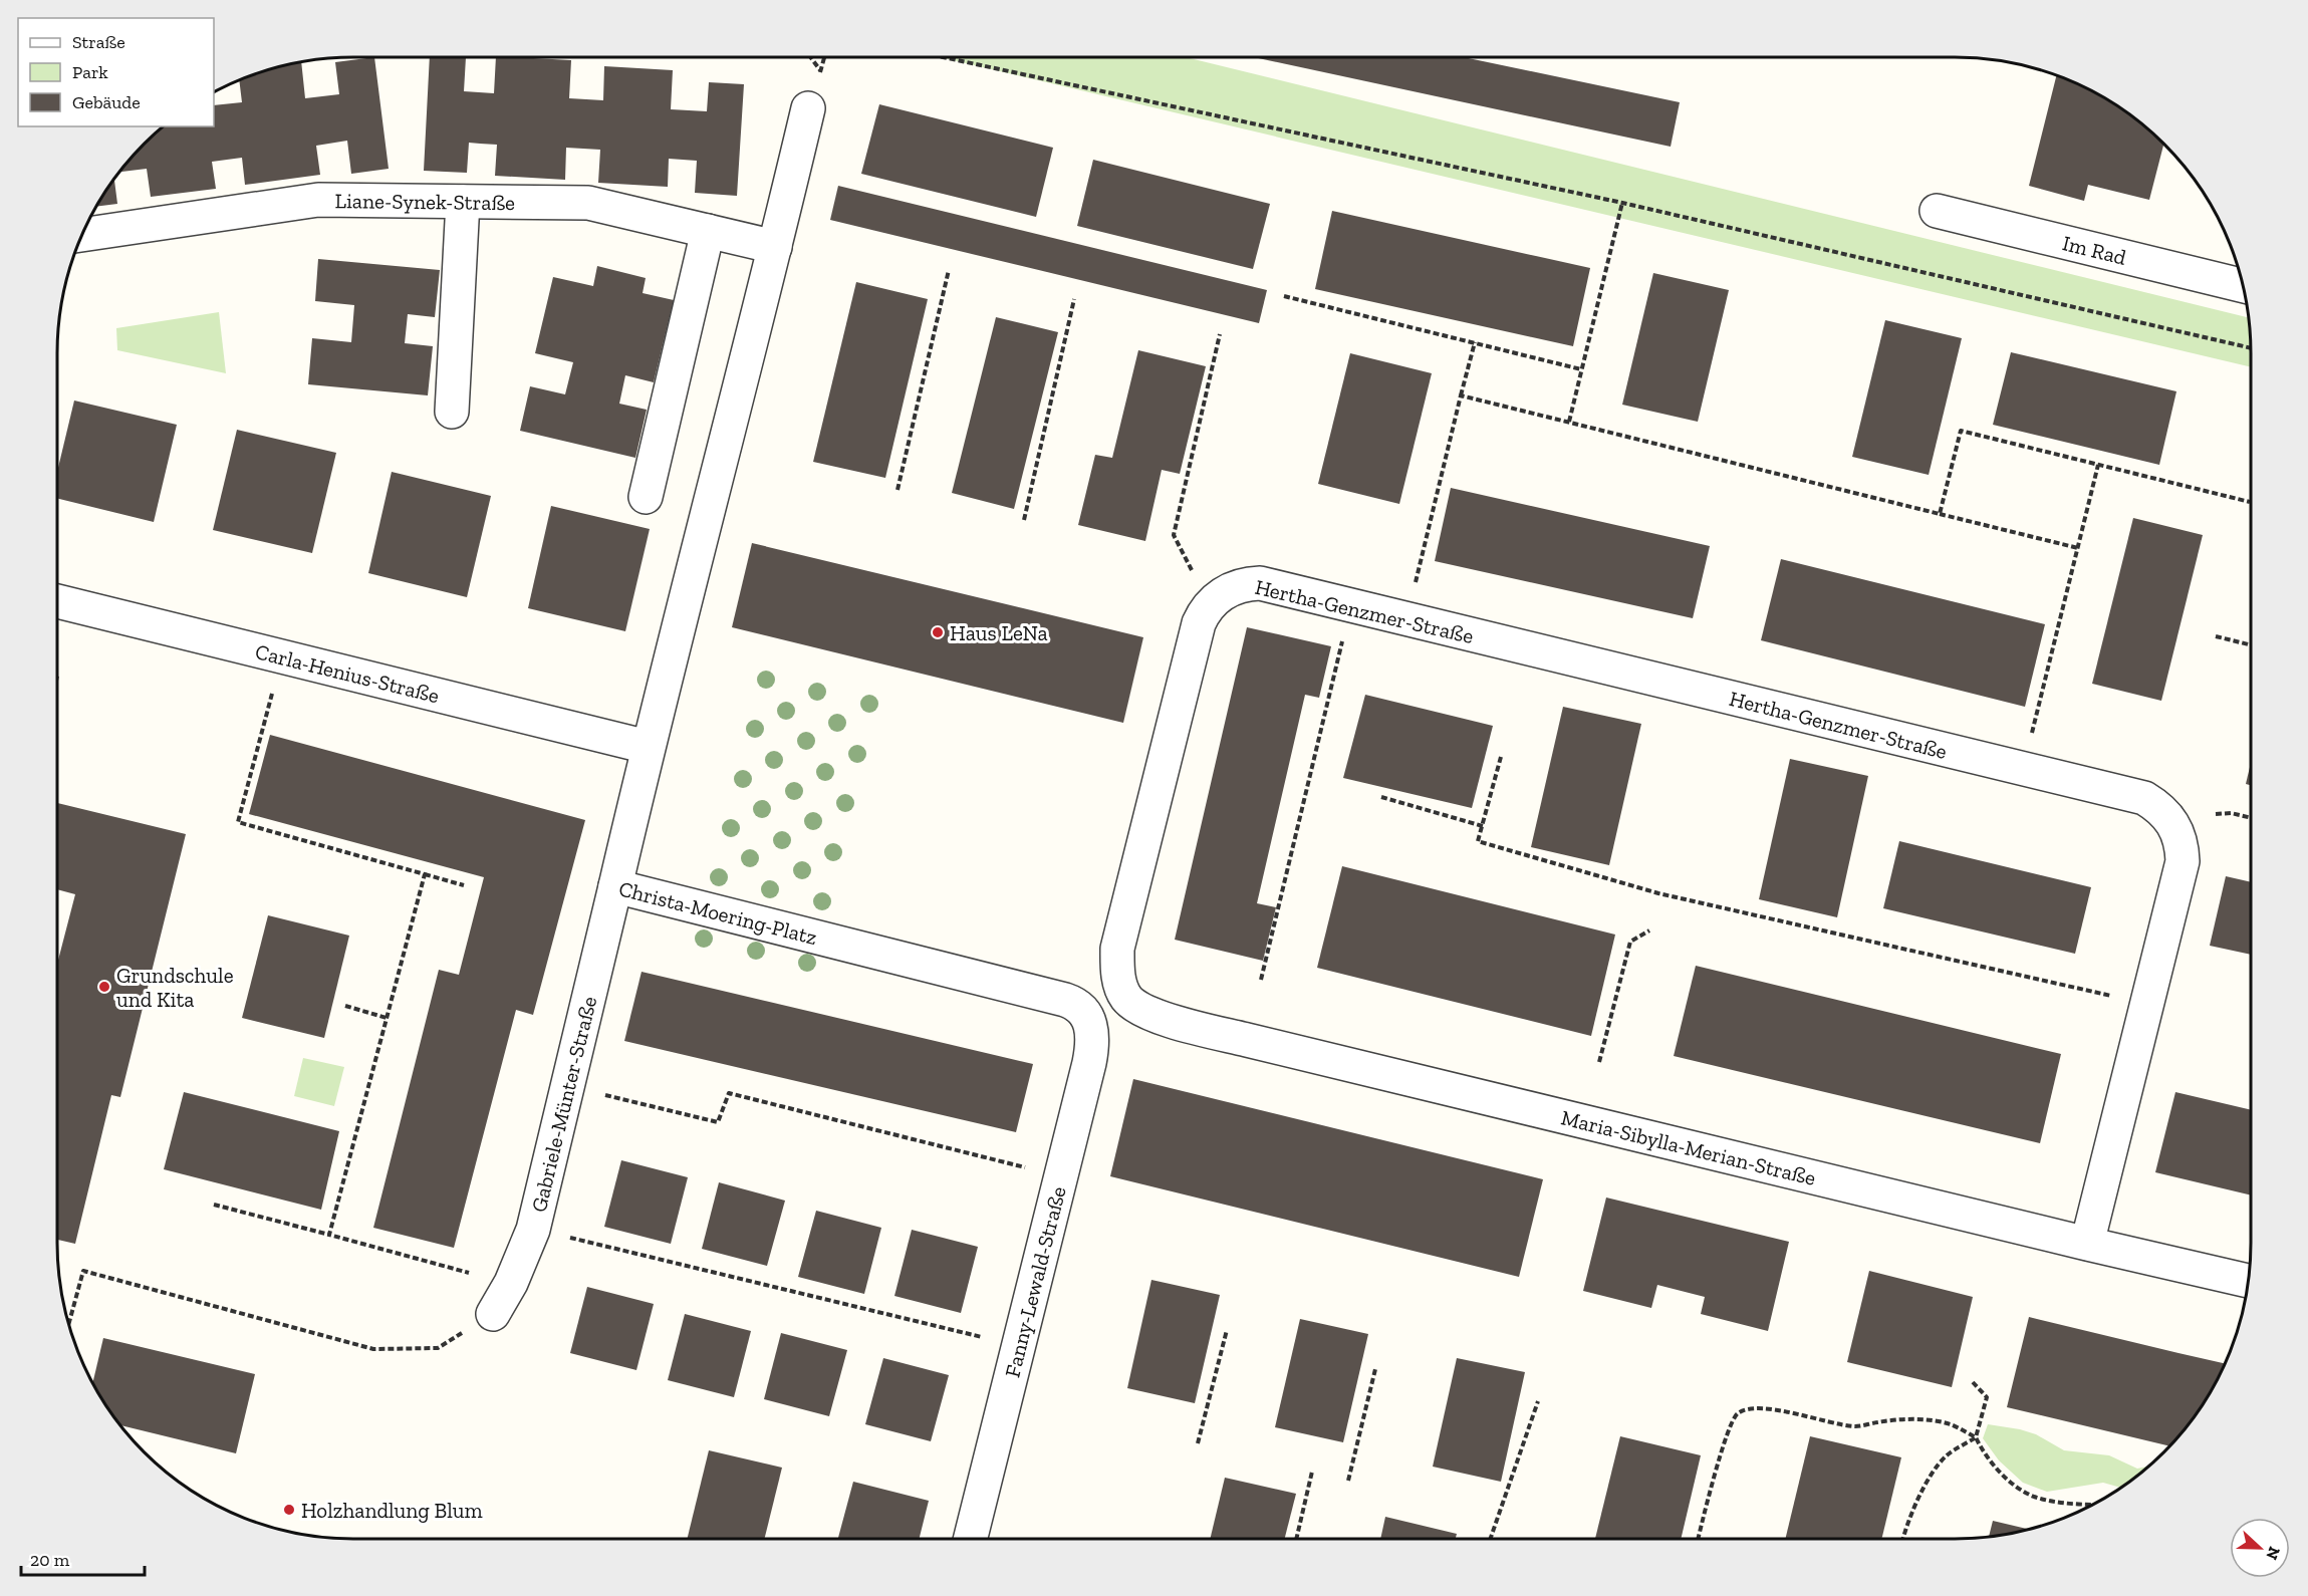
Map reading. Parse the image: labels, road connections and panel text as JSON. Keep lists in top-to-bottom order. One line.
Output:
{"streets":{"street":["Liane-Synek-Straße","Im Rad","Hertha-Genzmer-Straße","Carla-Henius-Straße","Christa-Moering-Platz","Gabriele-Münter-Straße","Maria-Sibylla-Merian-Straße","Fanny-Lewald-Straße"]},"crossings":[["Liane-Synek-Straße","Christa-Moering-Platz"],["Hertha-Genzmer-Straße","Maria-Sibylla-Merian-Straße"],["Carla-Henius-Straße","Christa-Moering-Platz"],["Christa-Moering-Platz","Gabriele-Münter-Straße"],["Christa-Moering-Platz","Fanny-Lewald-Straße"]],"places":["Haus LeNa","Grundschule und Kita","Holzhandlung Blum"],"legend":["Straße","Park","Gebäude"],"scale_bar":"20 m","north":"right"}
